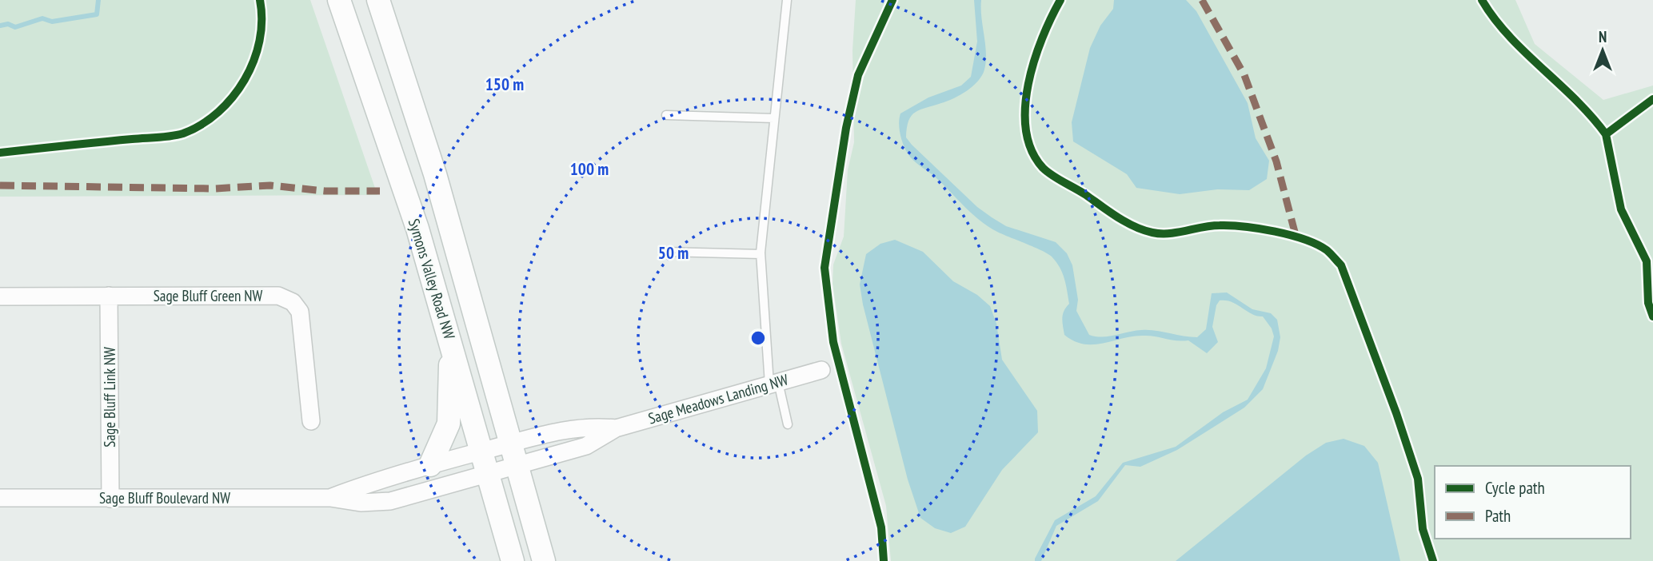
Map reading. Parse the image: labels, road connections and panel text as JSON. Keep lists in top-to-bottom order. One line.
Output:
{"streets":{"main road":["Symons Valley Road NW"],"street":["Sage Bluff Green NW","Sage Bluff Link NW","Sage Meadows Landing NW","Sage Bluff Boulevard NW"]},"crossings":[["Symons Valley Road NW","Sage Meadows Landing NW"],["Symons Valley Road NW","Sage Bluff Boulevard NW"],["Sage Bluff Green NW","Sage Bluff Link NW"],["Sage Bluff Link NW","Sage Bluff Boulevard NW"],["Sage Meadows Landing NW","Sage Bluff Boulevard NW"]],"legend":["Cycle path","Path"],"north":"top","rings":["150 m","100 m","50 m"]}
